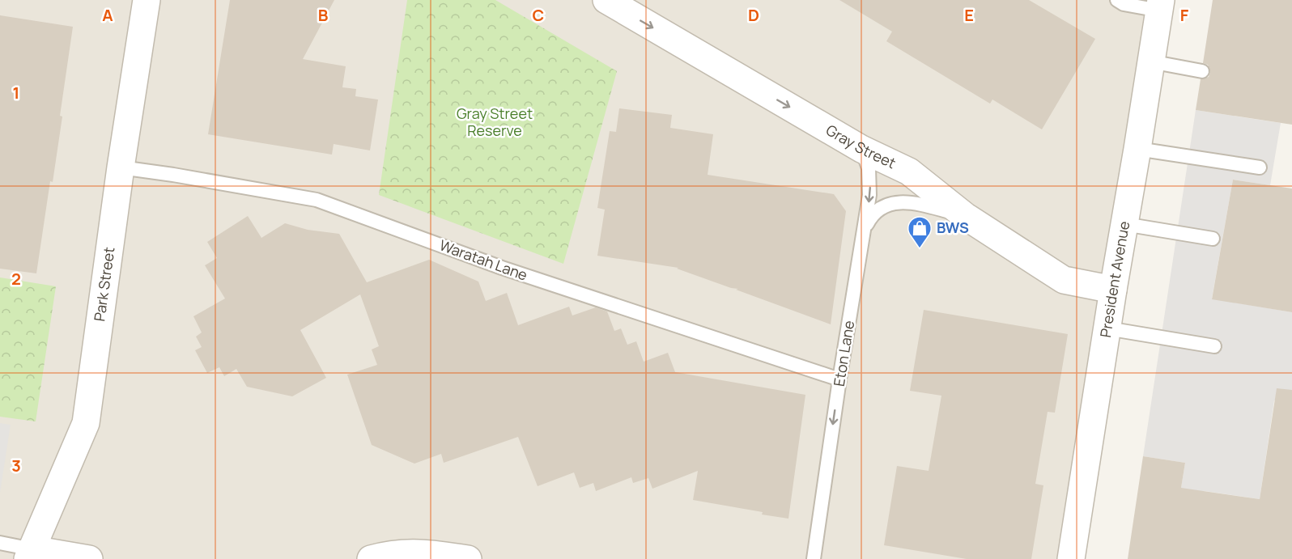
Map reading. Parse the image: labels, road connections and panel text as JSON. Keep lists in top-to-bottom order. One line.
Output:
{"streets":{"street":["Gray Street","President Avenue","Park Street"],"lane":["Waratah Lane","Eton Lane"]},"crossings":[["Gray Street","President Avenue"],["Gray Street","Eton Lane"],["Waratah Lane","Park Street"],["Waratah Lane","Eton Lane"]],"one_way":["Gray Street","Eton Lane"],"parks":["Gray Street Reserve"],"places":{"shop":["BWS"]},"grid":{"columns":["A","B","C","D","E","F"],"rows":["1","2","3"]}}
